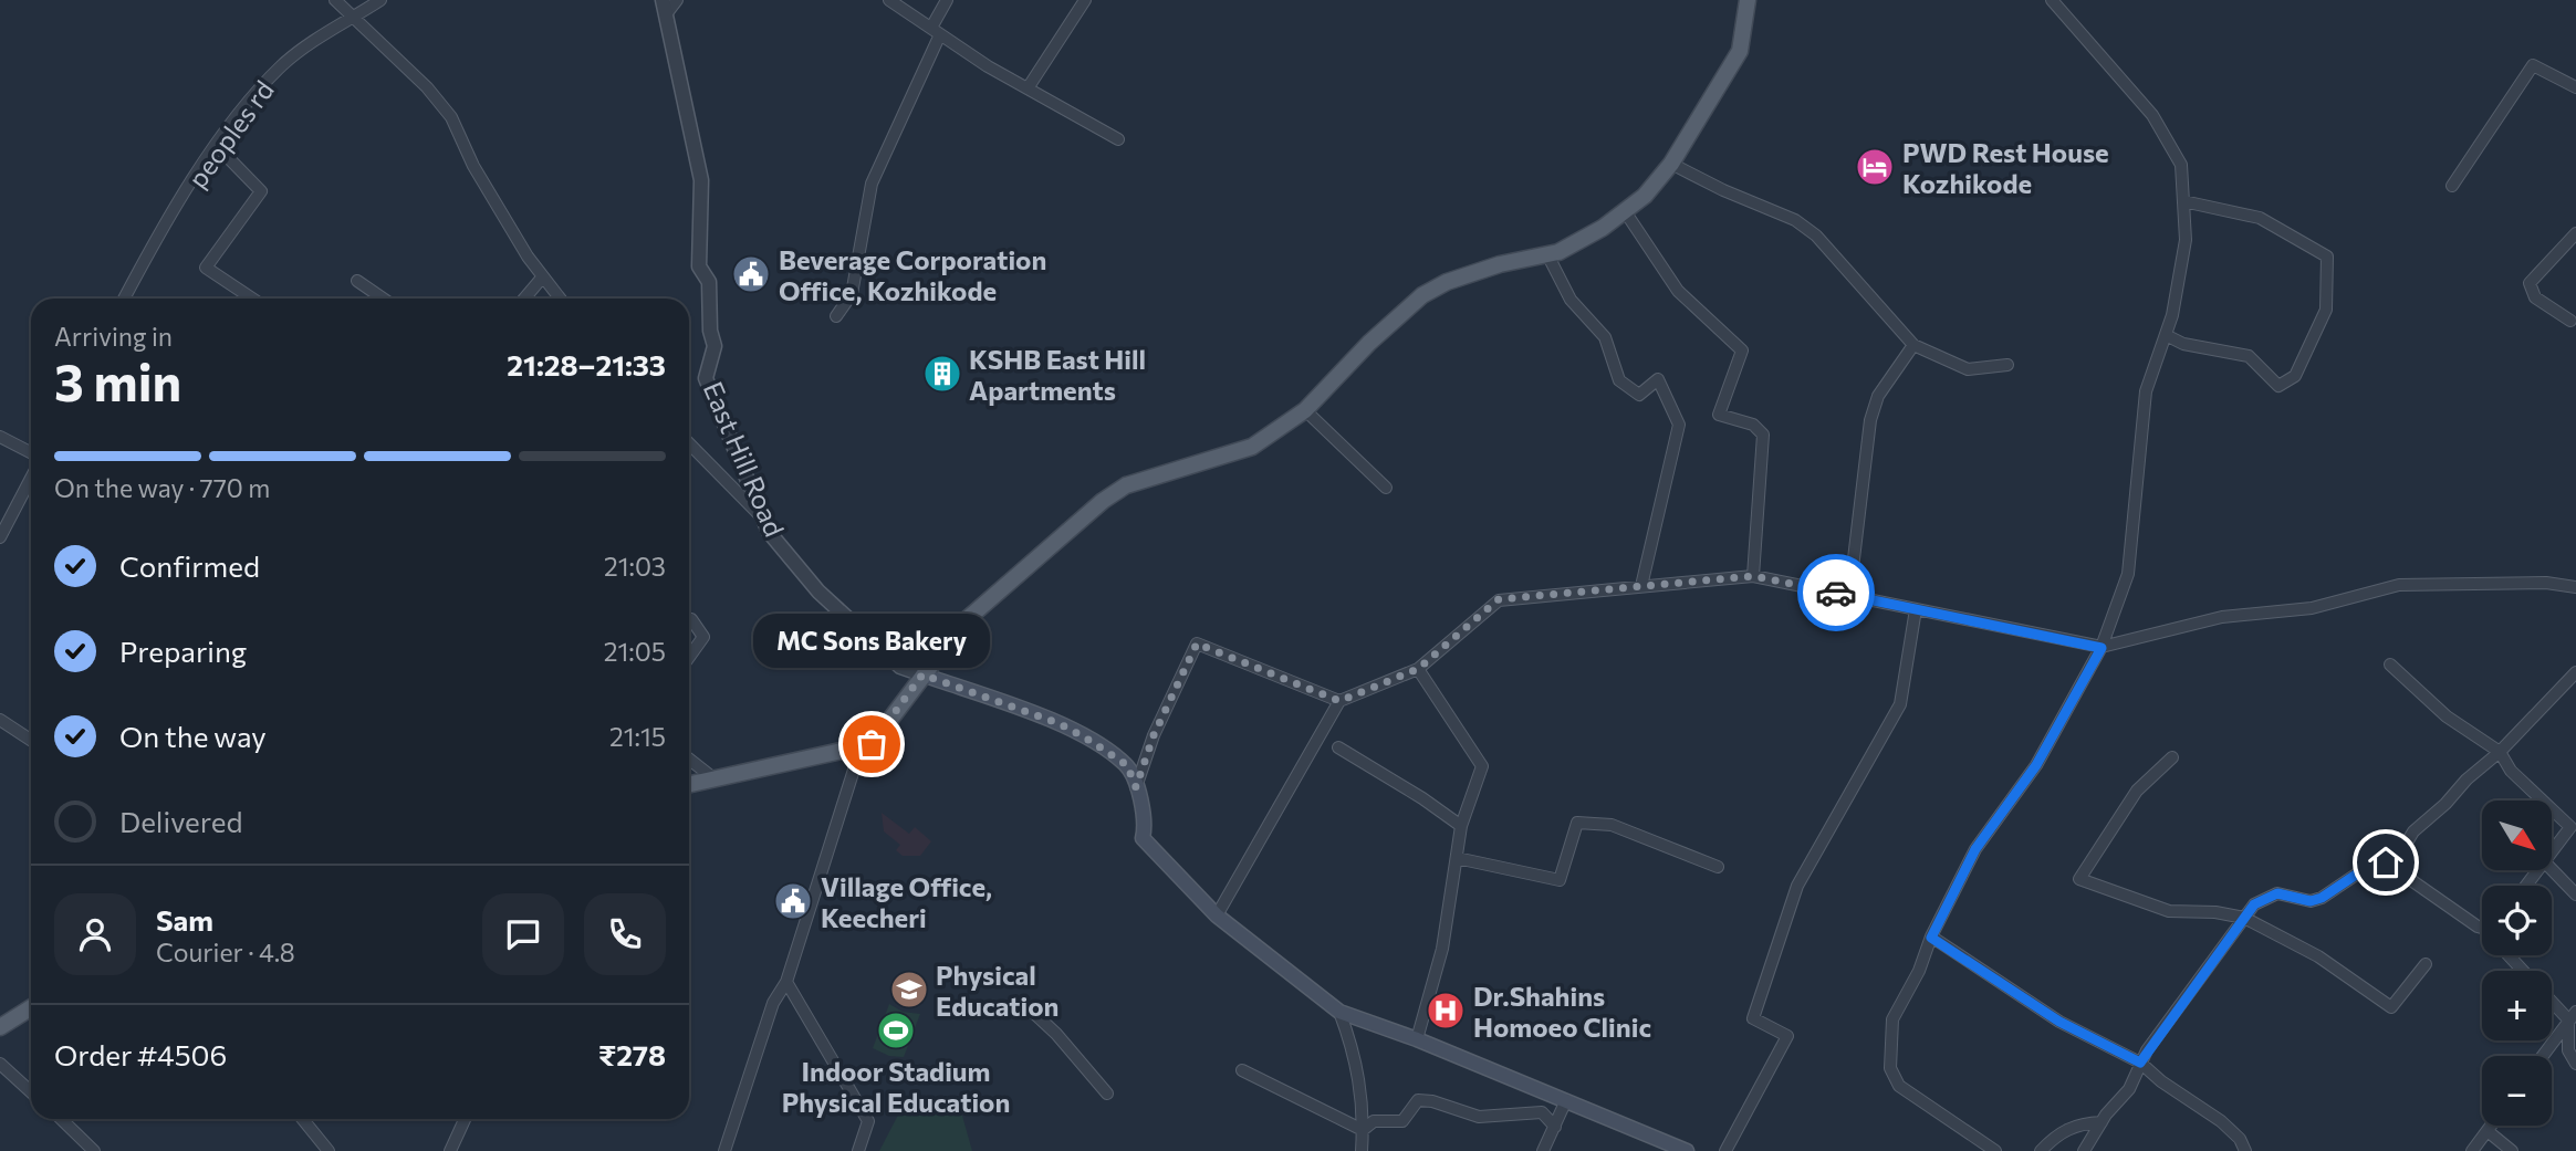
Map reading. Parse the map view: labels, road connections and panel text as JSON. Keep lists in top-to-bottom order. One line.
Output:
{"streets":{"street":["peoples rd","East Hill Road"]},"places":{"hotel":["PWD Rest House Kozhikode"],"public building":["Beverage Corporation Office, Kozhikode","Village Office, Keecheri"],"building":["KSHB East Hill Apartments"],"other":["MC Sons Bakery"],"school or university":["Physical Education"],"hospital":["Dr.Shahins Homoeo Clinic"],"sports":["Indoor Stadium Physical Education"]},"north":"bottom right","page":{"heading":["3 min","Arriving in","21:28–21:33"],"panel":["Sam","Courier · 4.8","Order #4506","₹278"],"bar":"On the way · 770 m","list":[["Confirmed","21:03"],["Preparing","21:05"],["On the way","21:15"],"Delivered"],"bubble":"MC Sons Bakery","map_buttons":["+","−"]}}
